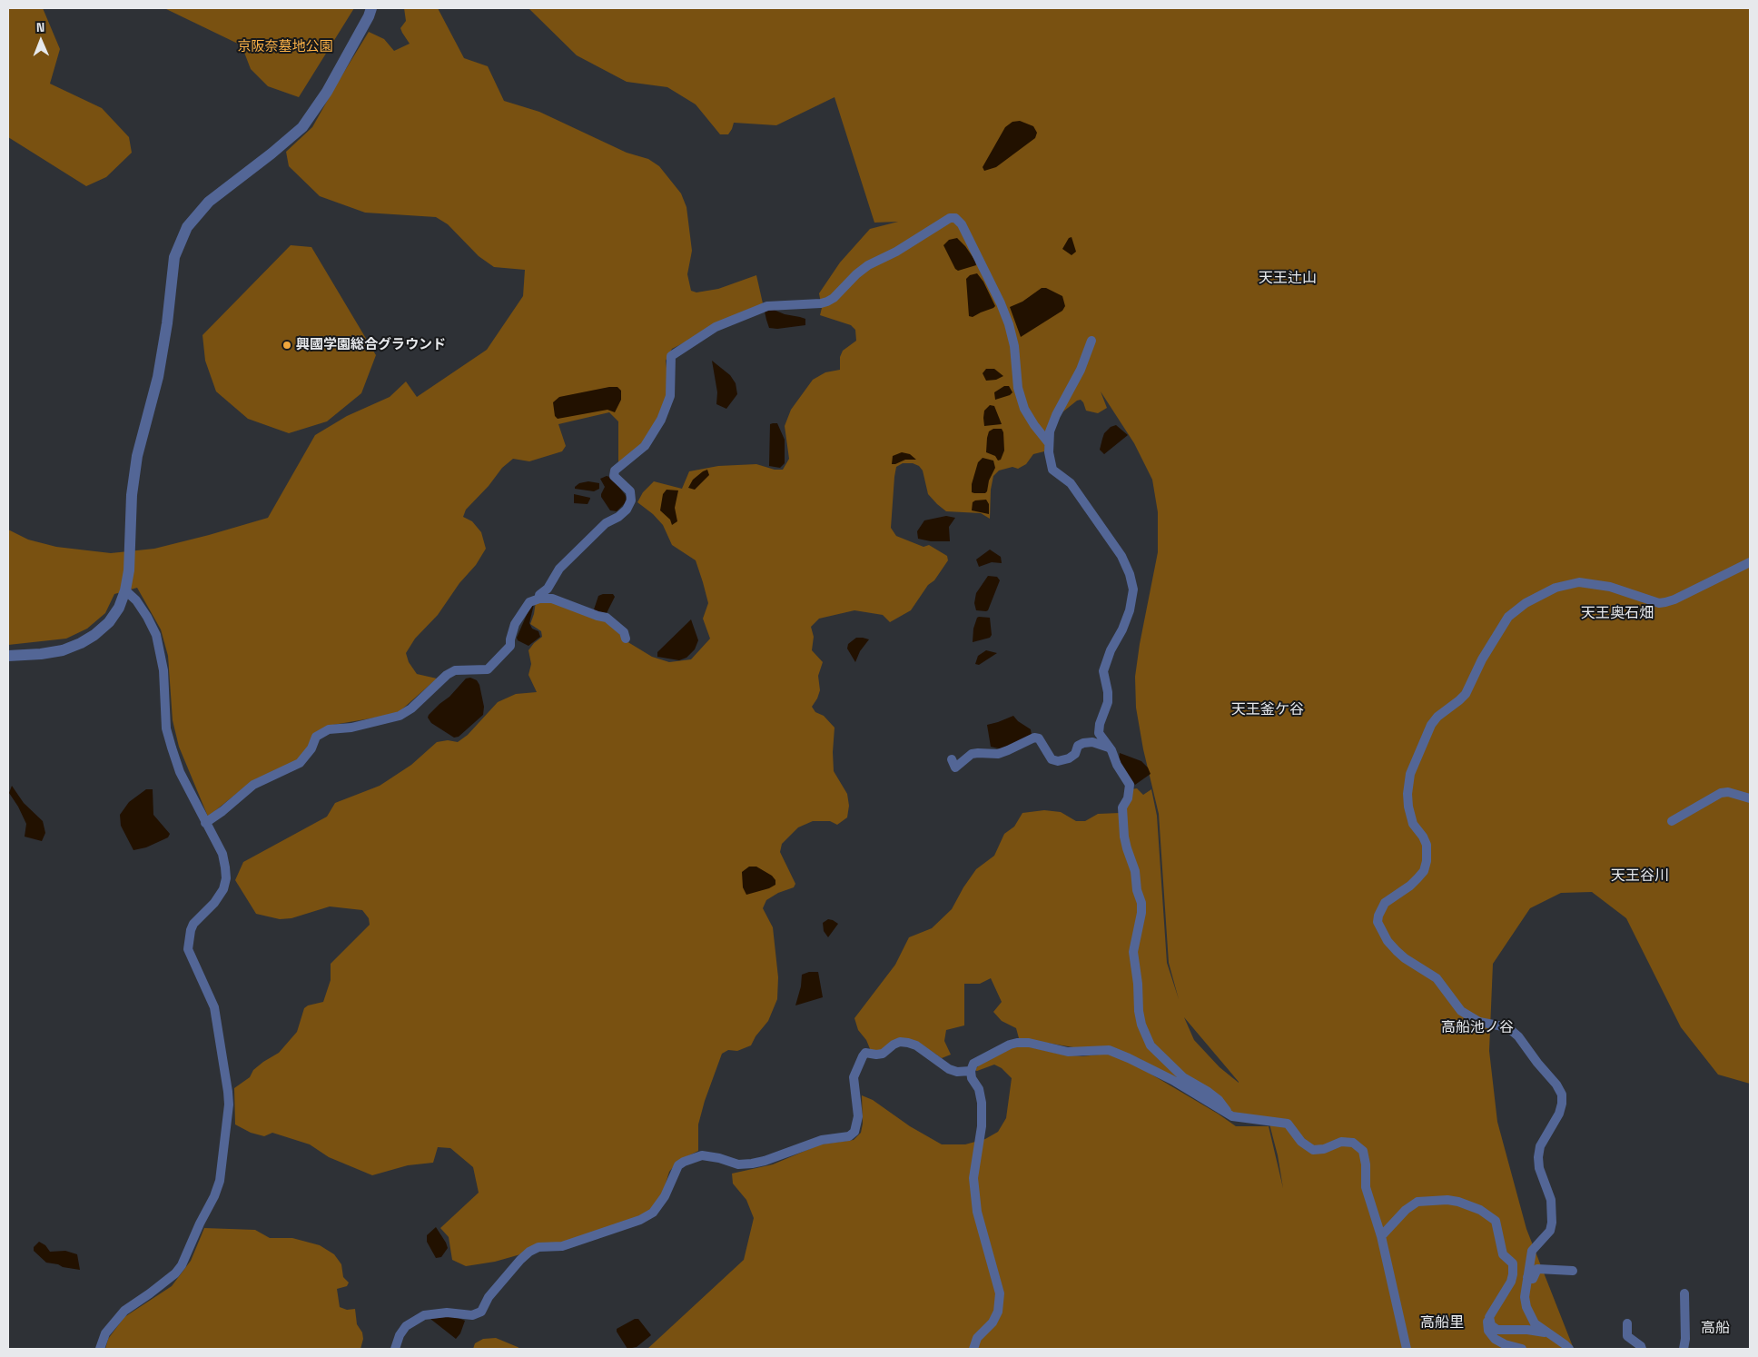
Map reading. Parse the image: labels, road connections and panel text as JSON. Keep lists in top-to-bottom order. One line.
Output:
{"districts":["天王辻山","天王奥石畑","天王釜ケ谷","天王谷川","高船池ノ谷","高船里","高船"],"parks":["京阪奈墓地公園"],"places":["興國学園総合グラウンド"],"north":"top"}
